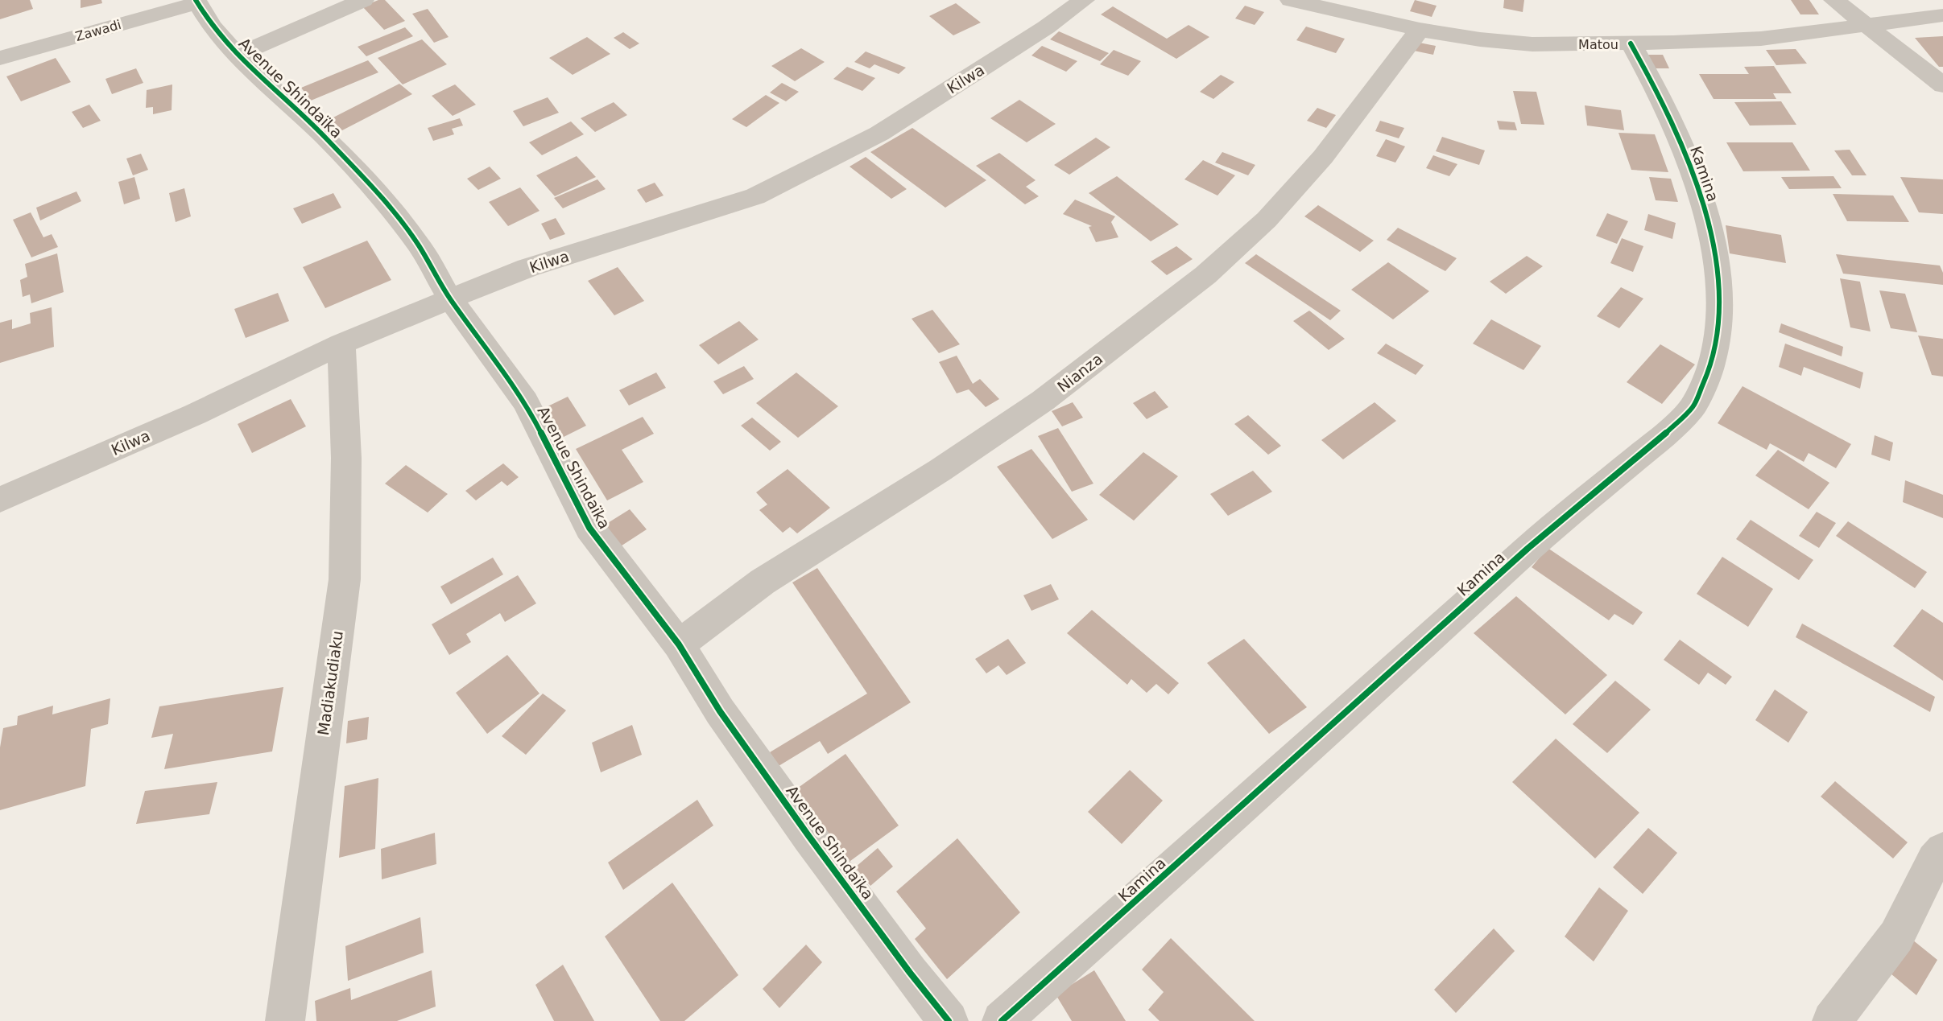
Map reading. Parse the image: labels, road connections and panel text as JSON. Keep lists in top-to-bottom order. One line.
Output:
{"streets":{"street":["Zawadi","Matou","Kilwa","Avenue Shindaïka","Kamina","Nianza","Madiakudiaku"]},"crossings":[["Zawadi","Avenue Shindaïka"],["Matou","Kamina"],["Matou","Nianza"],["Kilwa","Avenue Shindaïka"],["Kilwa","Madiakudiaku"],["Avenue Shindaïka","Nianza"]]}
